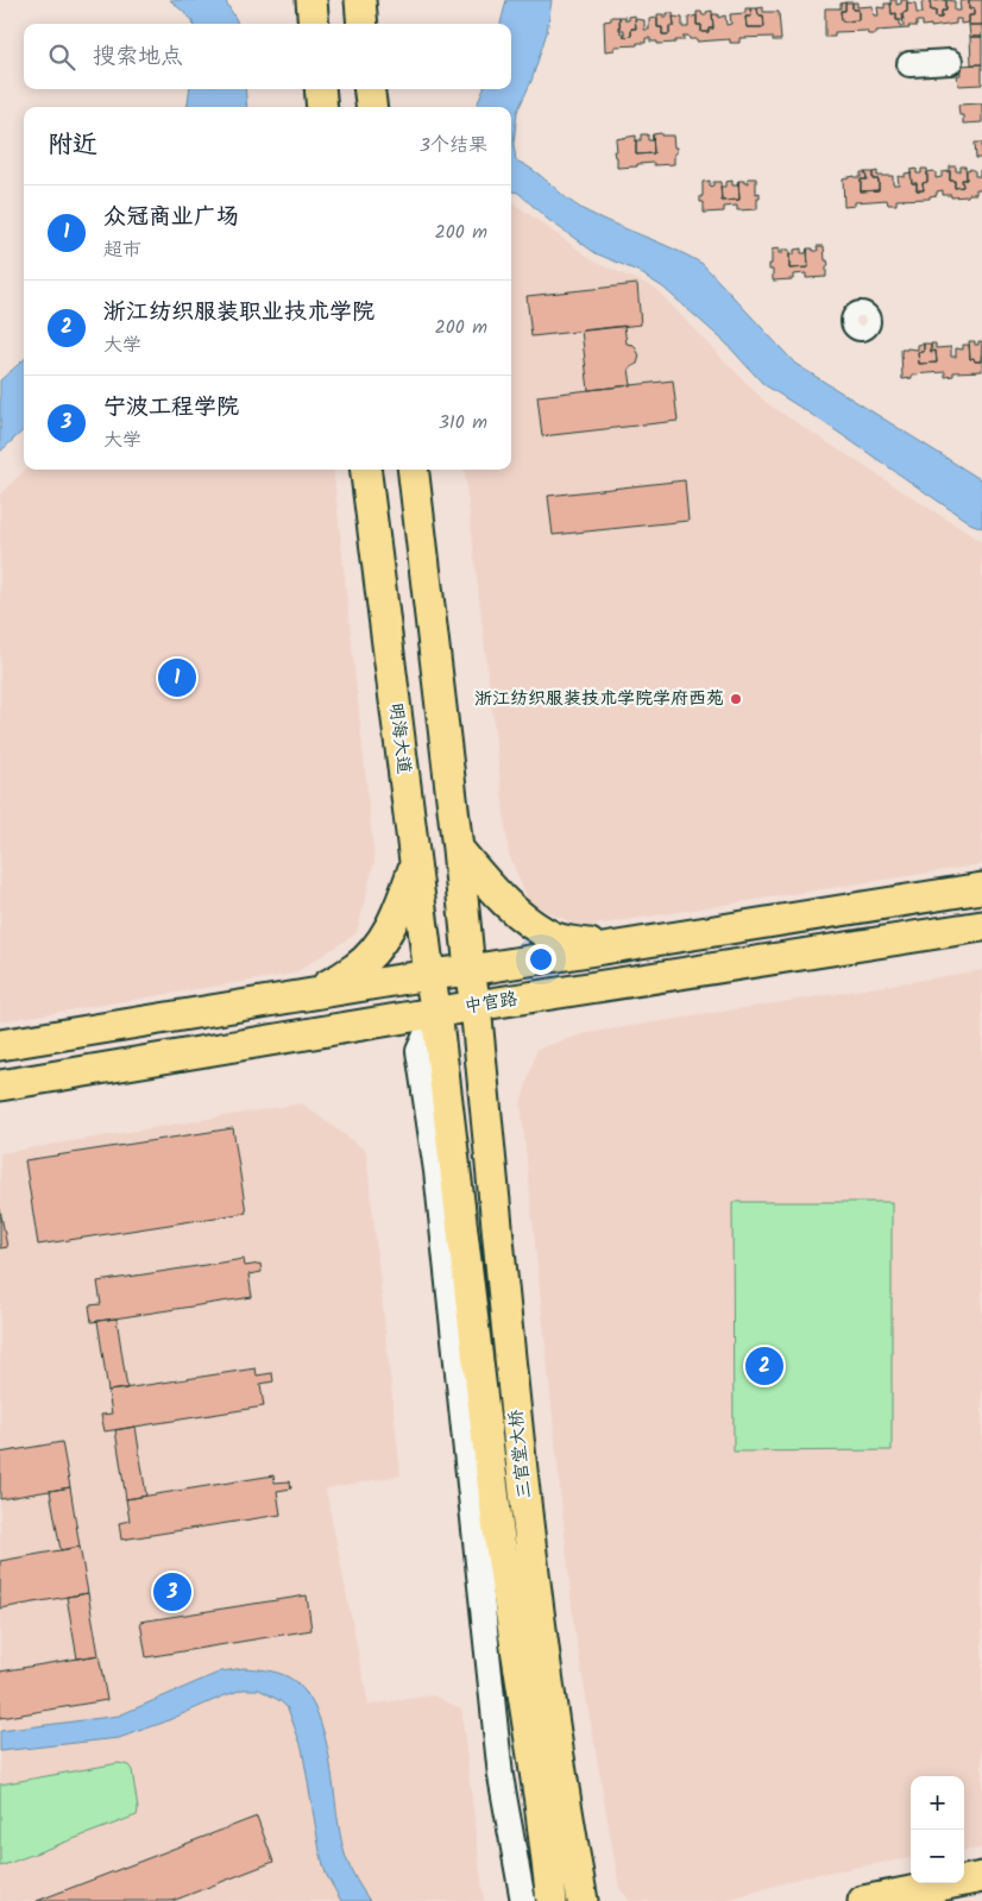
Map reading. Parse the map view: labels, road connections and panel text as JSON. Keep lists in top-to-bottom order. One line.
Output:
{"streets":{"main road":["明海大道","中官路","三官堂大桥"]},"crossings":[["明海大道","中官路"],["明海大道","三官堂大桥"],["中官路","三官堂大桥"]],"places":["浙江纺织服装技术学院学府西苑"],"page":{"search":"搜索地点","heading":["附近","3个结果"],"list":[{"mark":"1","name":"众冠商业广场","note":"超市","value":"200 m"},{"mark":"2","name":"浙江纺织服装职业技术学院","note":"大学","value":"200 m"},{"mark":"3","name":"宁波工程学院","note":"大学","value":"310 m"}],"pins":["1","2","3"],"map_buttons":["+","−"]}}
